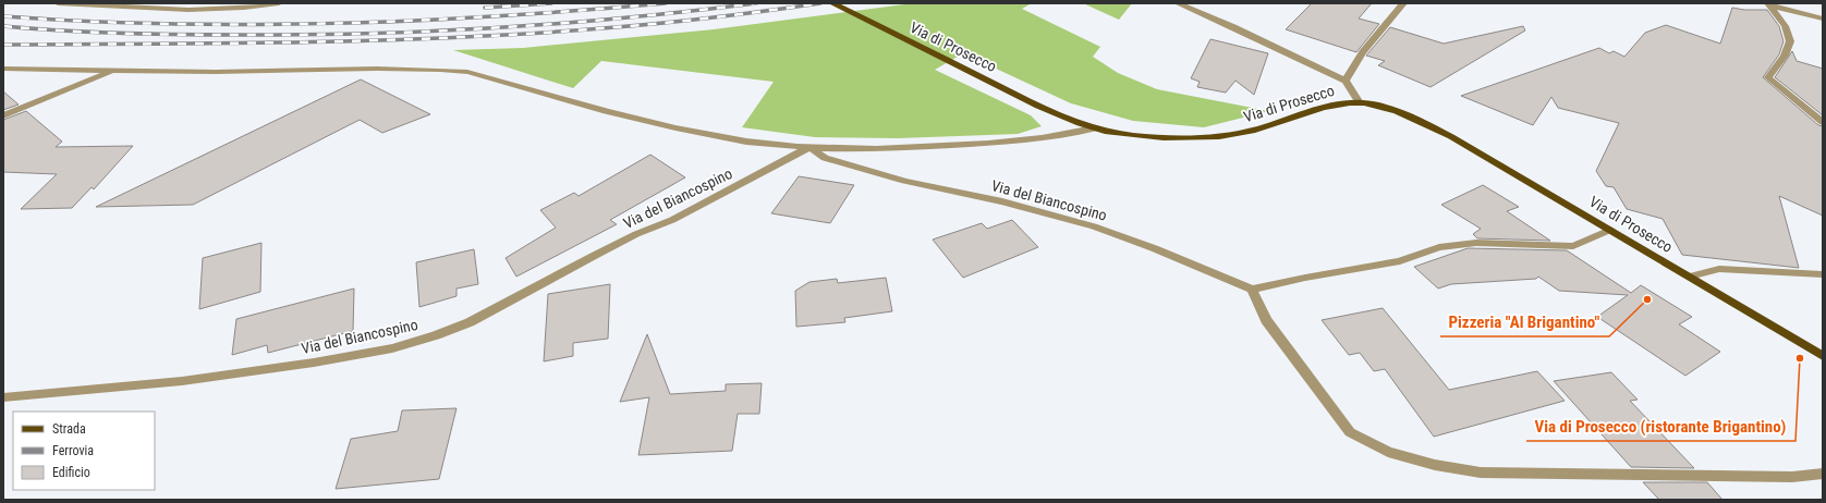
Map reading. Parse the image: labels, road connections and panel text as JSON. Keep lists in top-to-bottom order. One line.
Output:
{"streets":{"main road":["Via di Prosecco"],"street":["Via del Biancospino"]},"crossings":[["Via di Prosecco","Via del Biancospino"]],"places":["Pizzeria \"Al Brigantino\"","Via di Prosecco (ristorante Brigantino)"],"legend":["Strada","Ferrovia","Edificio"]}
